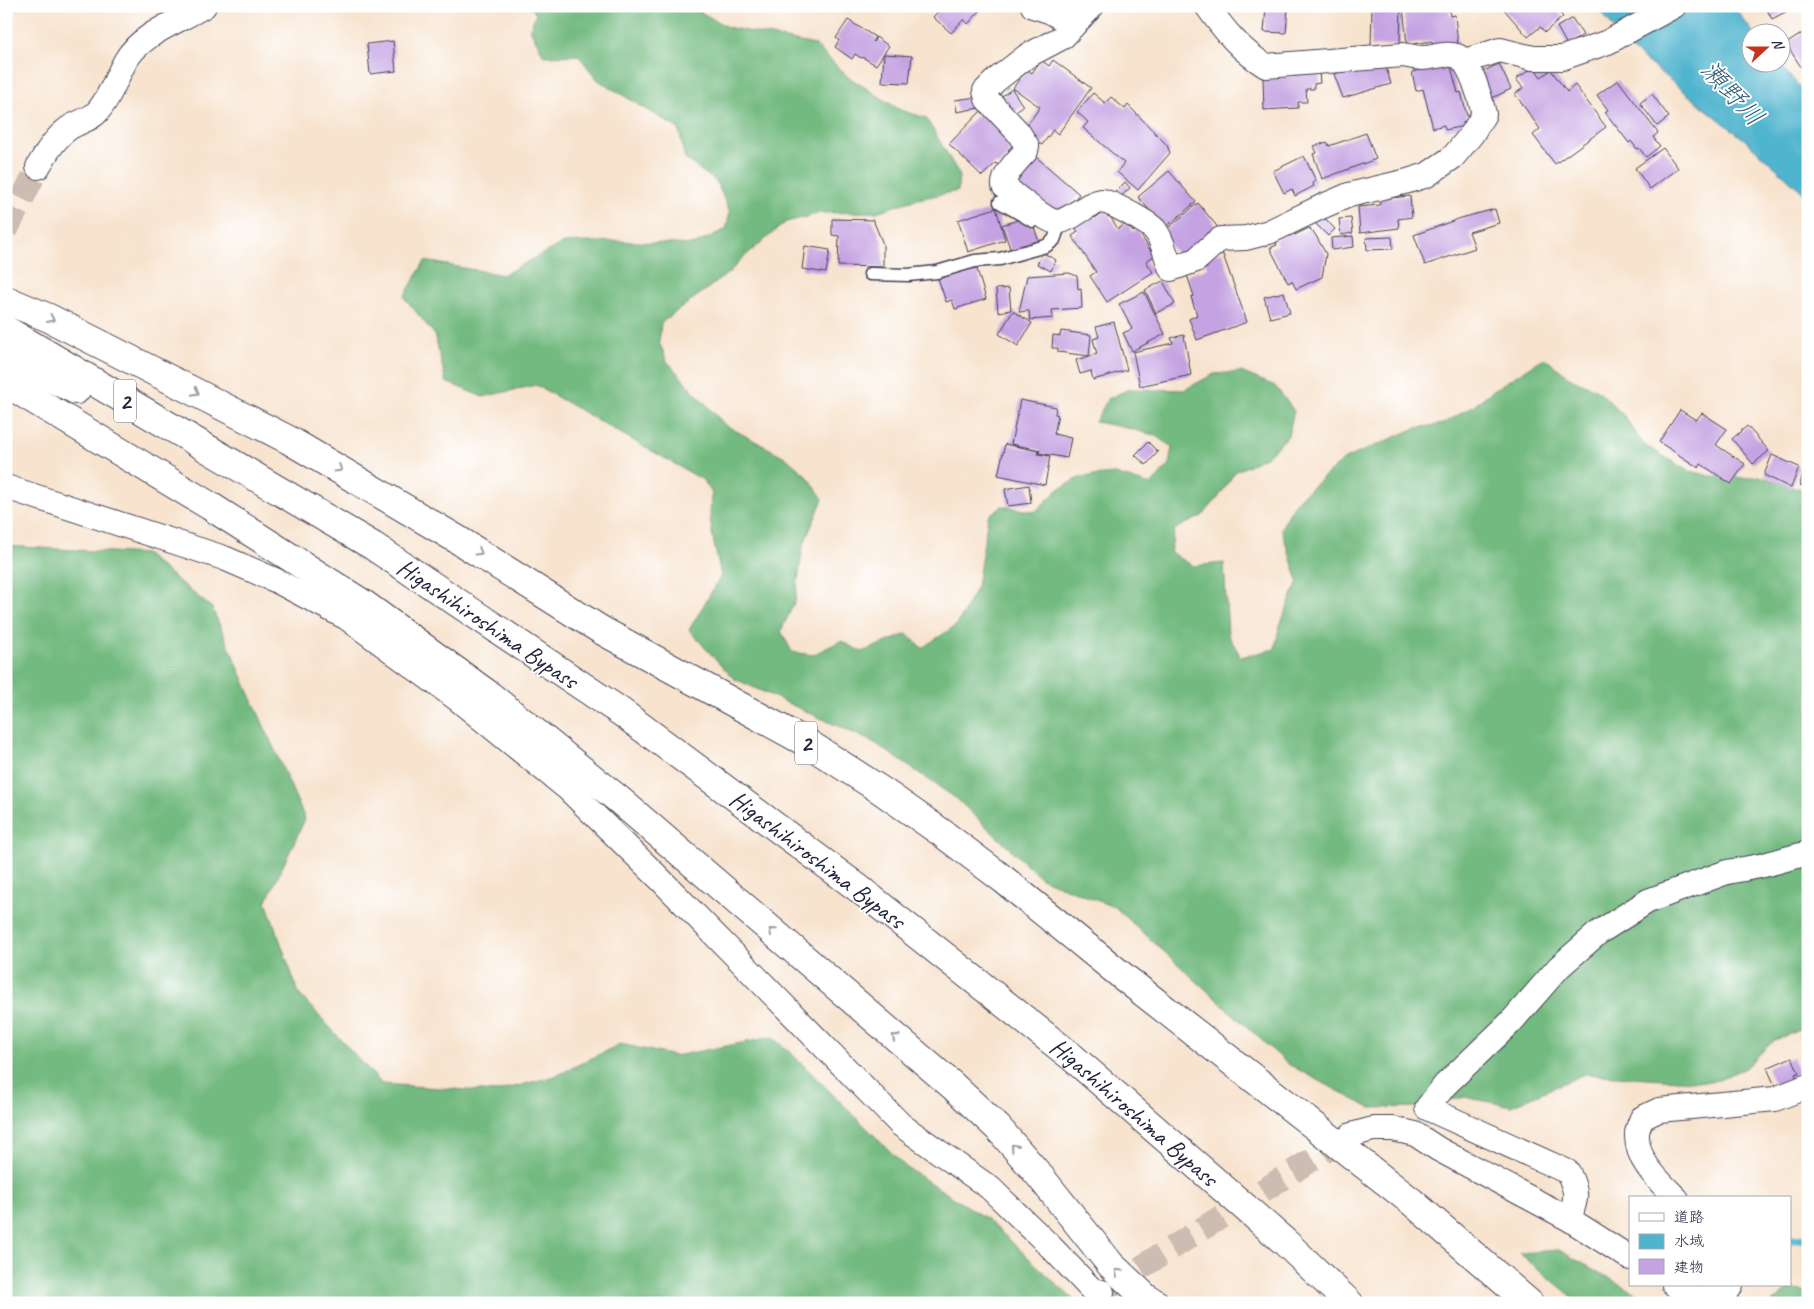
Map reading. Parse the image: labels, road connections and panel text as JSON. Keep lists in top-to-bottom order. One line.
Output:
{"streets":{"highway":["2","Higashihiroshima Bypass"]},"water":["瀬野川"],"legend":["道路","水域","建物"],"north":"right"}
